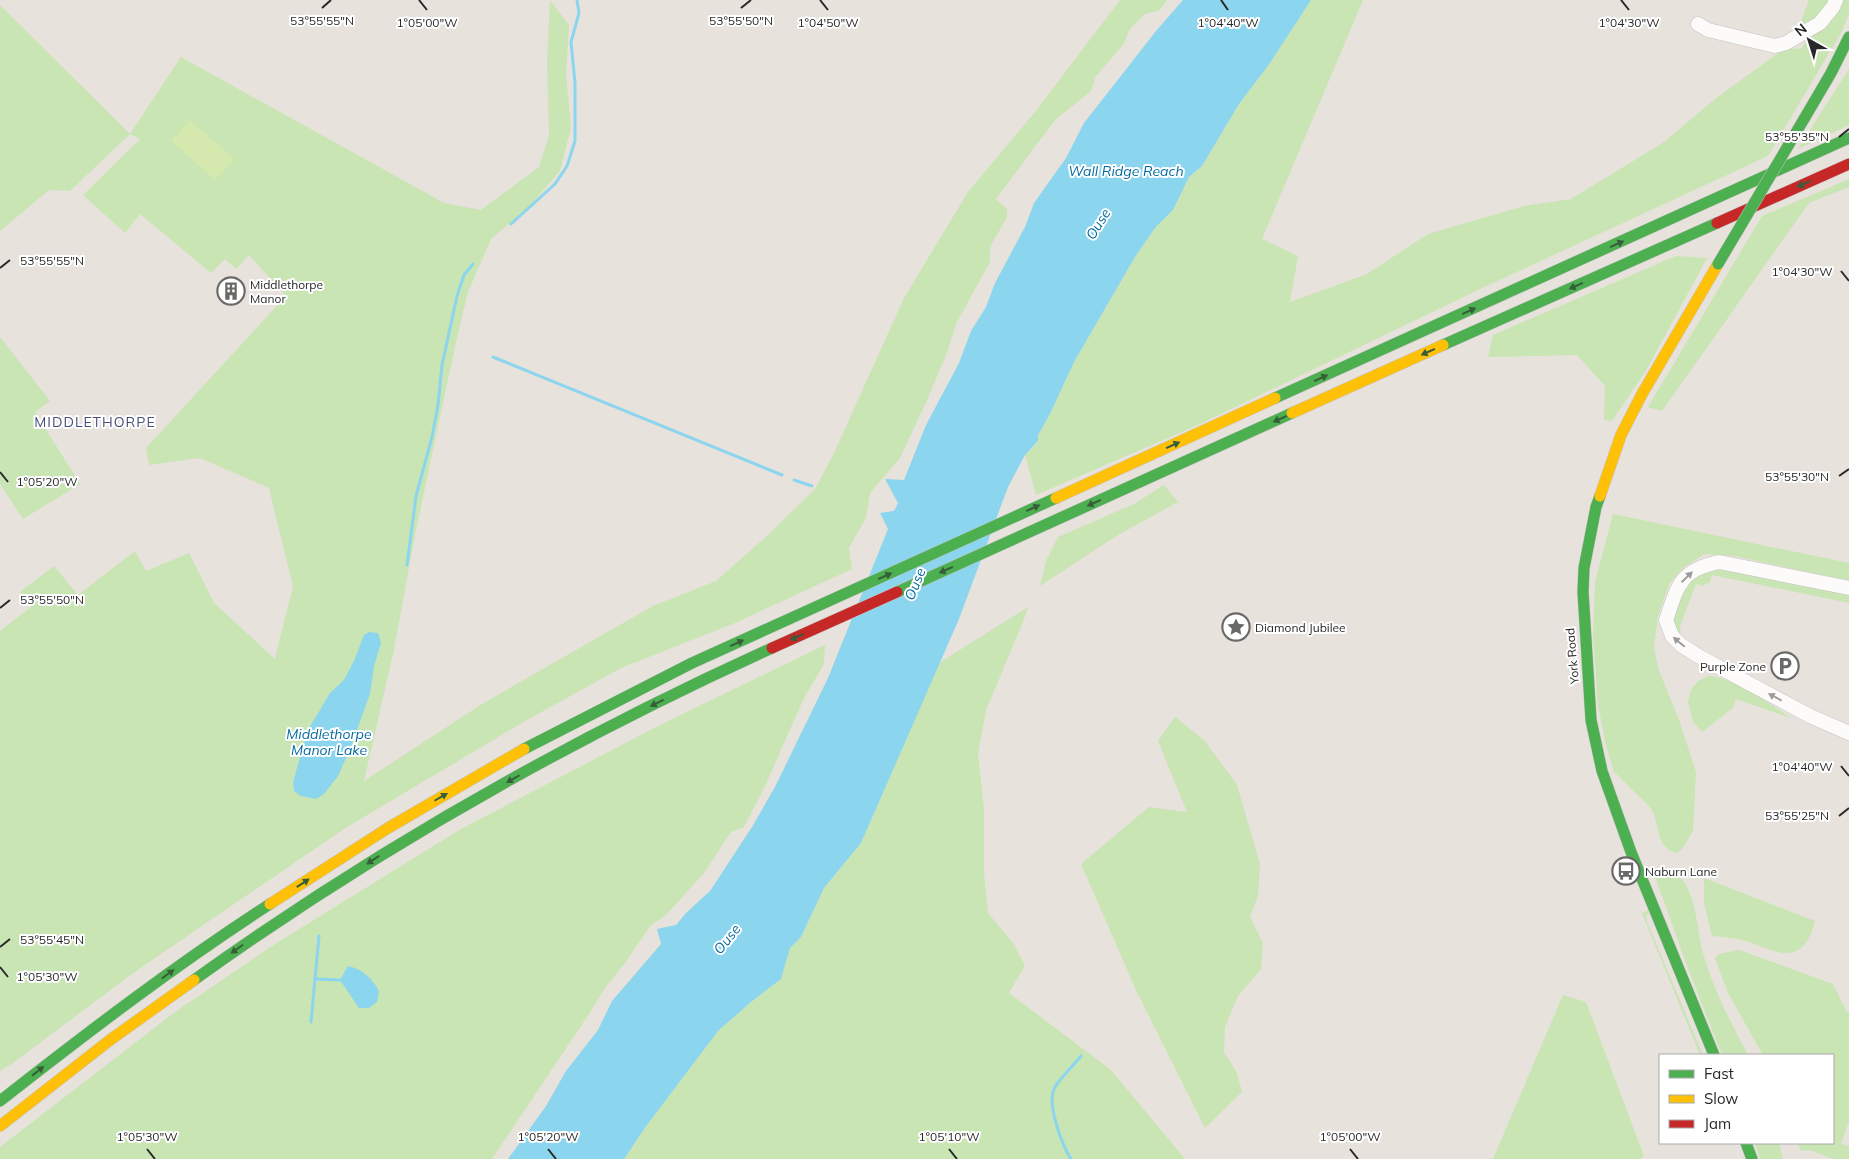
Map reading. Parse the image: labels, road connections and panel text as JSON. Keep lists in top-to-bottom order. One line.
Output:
{"streets":{"main road":["York Road"]},"districts":["MIDDLETHORPE"],"water":["Wall Ridge Reach","Ouse","Middlethorpe Manor Lake"],"places":{"building":["Middlethorpe Manor"],"place":["Diamond Jubilee"],"parking":["Purple Zone"],"bus stop":["Naburn Lane"]},"legend":["Fast","Slow","Jam"],"north":"top left","coordinates":["53°55'55\"N","53°55'50\"N","1°05'00\"W","1°04'50\"W","1°04'40\"W","1°04'30\"W","53°55'35\"N","53°55'30\"N","1°05'20\"W","53°55'25\"N","53°55'45\"N","1°05'30\"W","1°05'10\"W"]}
